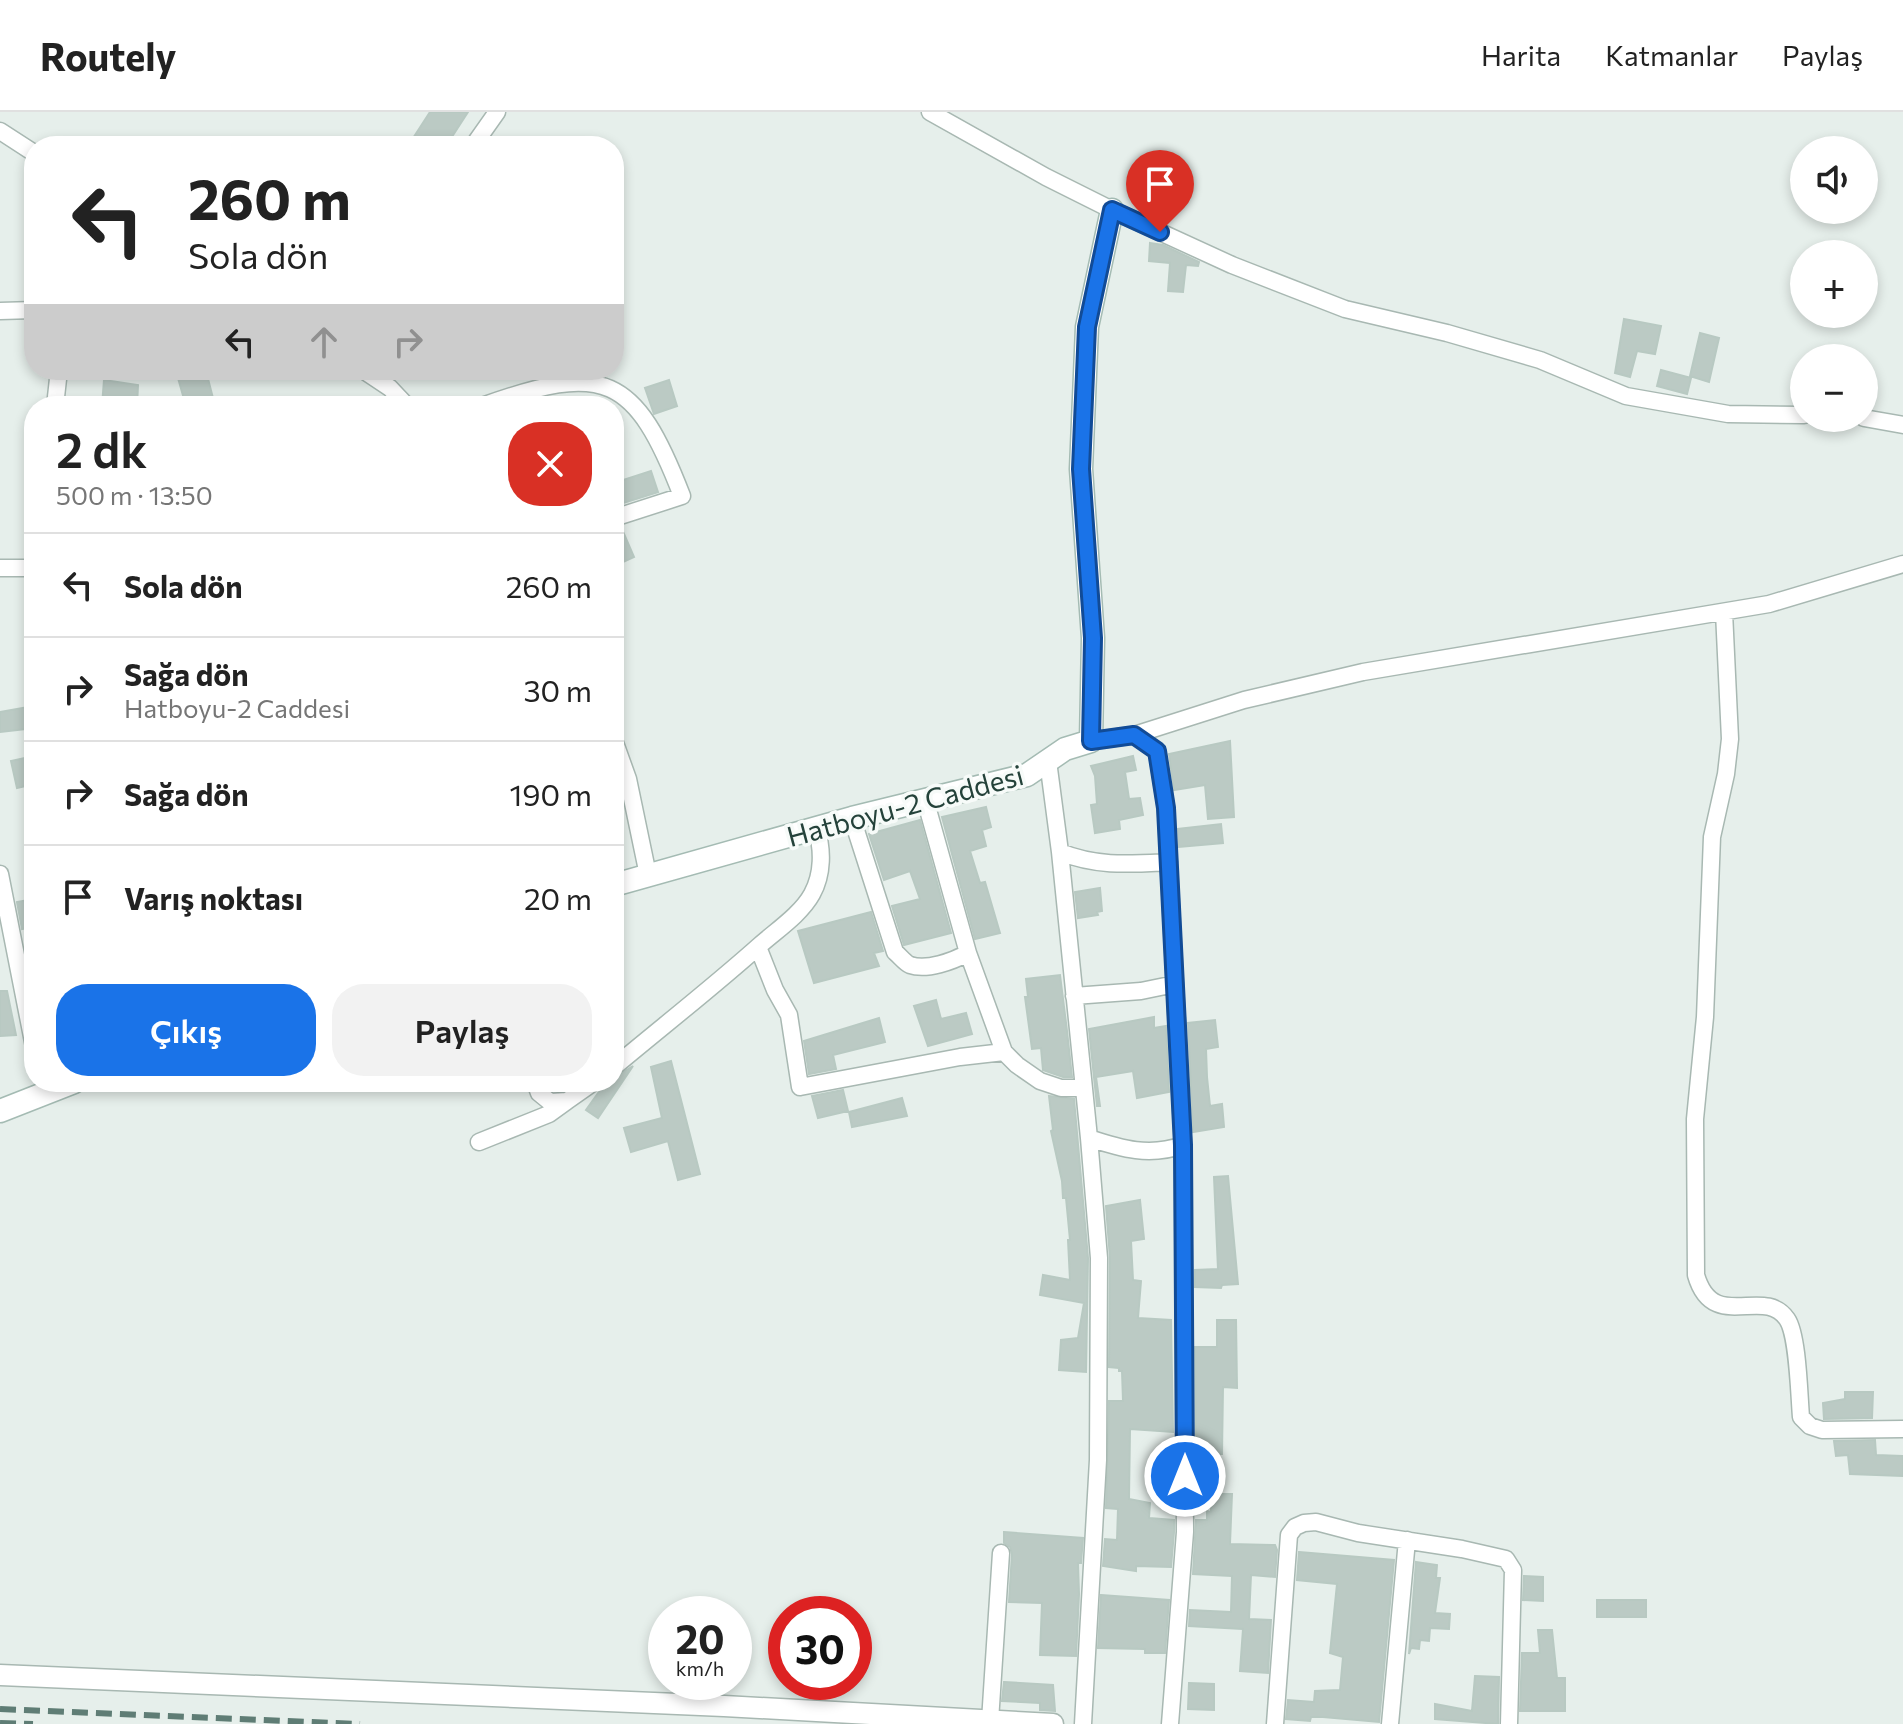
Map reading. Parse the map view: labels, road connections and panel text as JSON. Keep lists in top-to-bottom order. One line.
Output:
{"streets":{"main road":["Hatboyu-2 Caddesi"]},"page":{"header":"Routely","nav":["Harita","Katmanlar","Paylaş"],"map_buttons":["+","−"],"turn":["260 m","Sola dön"],"heading":["2 dk","500 m · 13:50"],"list":[{"name":"Sola dön","value":"260 m"},{"name":"Sağa dön","note":"Hatboyu-2 Caddesi","value":"30 m"},{"name":"Sağa dön","value":"190 m"},{"name":"Varış noktası","value":"20 m"}],"buttons":["Çıkış","Paylaş"],"speed":"20 km/h","limit":"30"}}
